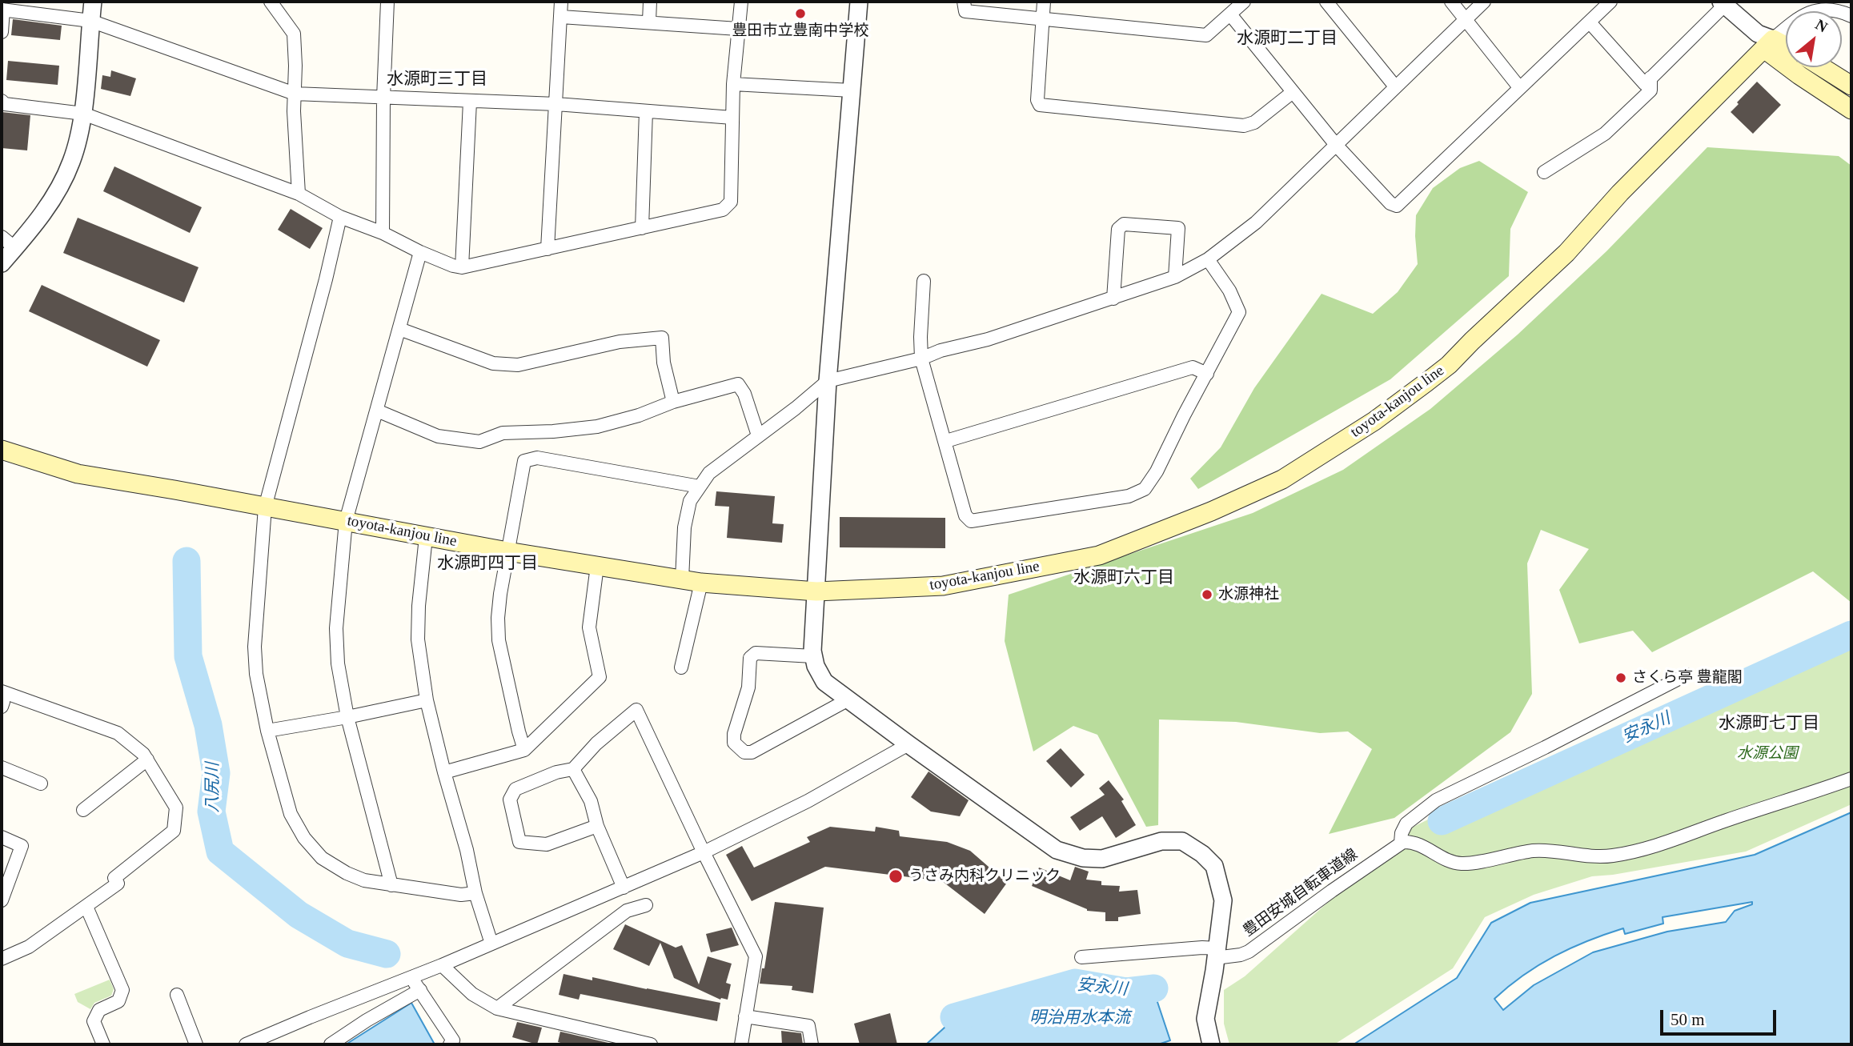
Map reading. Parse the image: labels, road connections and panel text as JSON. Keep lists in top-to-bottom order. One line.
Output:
{"streets":{"main road":["toyota-kanjou line"],"street":["豊田安城自転車道線"]},"districts":["水源町二丁目","水源町三丁目","水源町四丁目","水源町六丁目","水源町七丁目"],"water":["安永川","八尻川","明治用水本流"],"parks":["水源公園"],"places":["豊田市立豊南中学校","水源神社","さくら亭 豊龍閣","うさみ内科クリニック"],"scale_bar":"50 m","north":"top right"}
